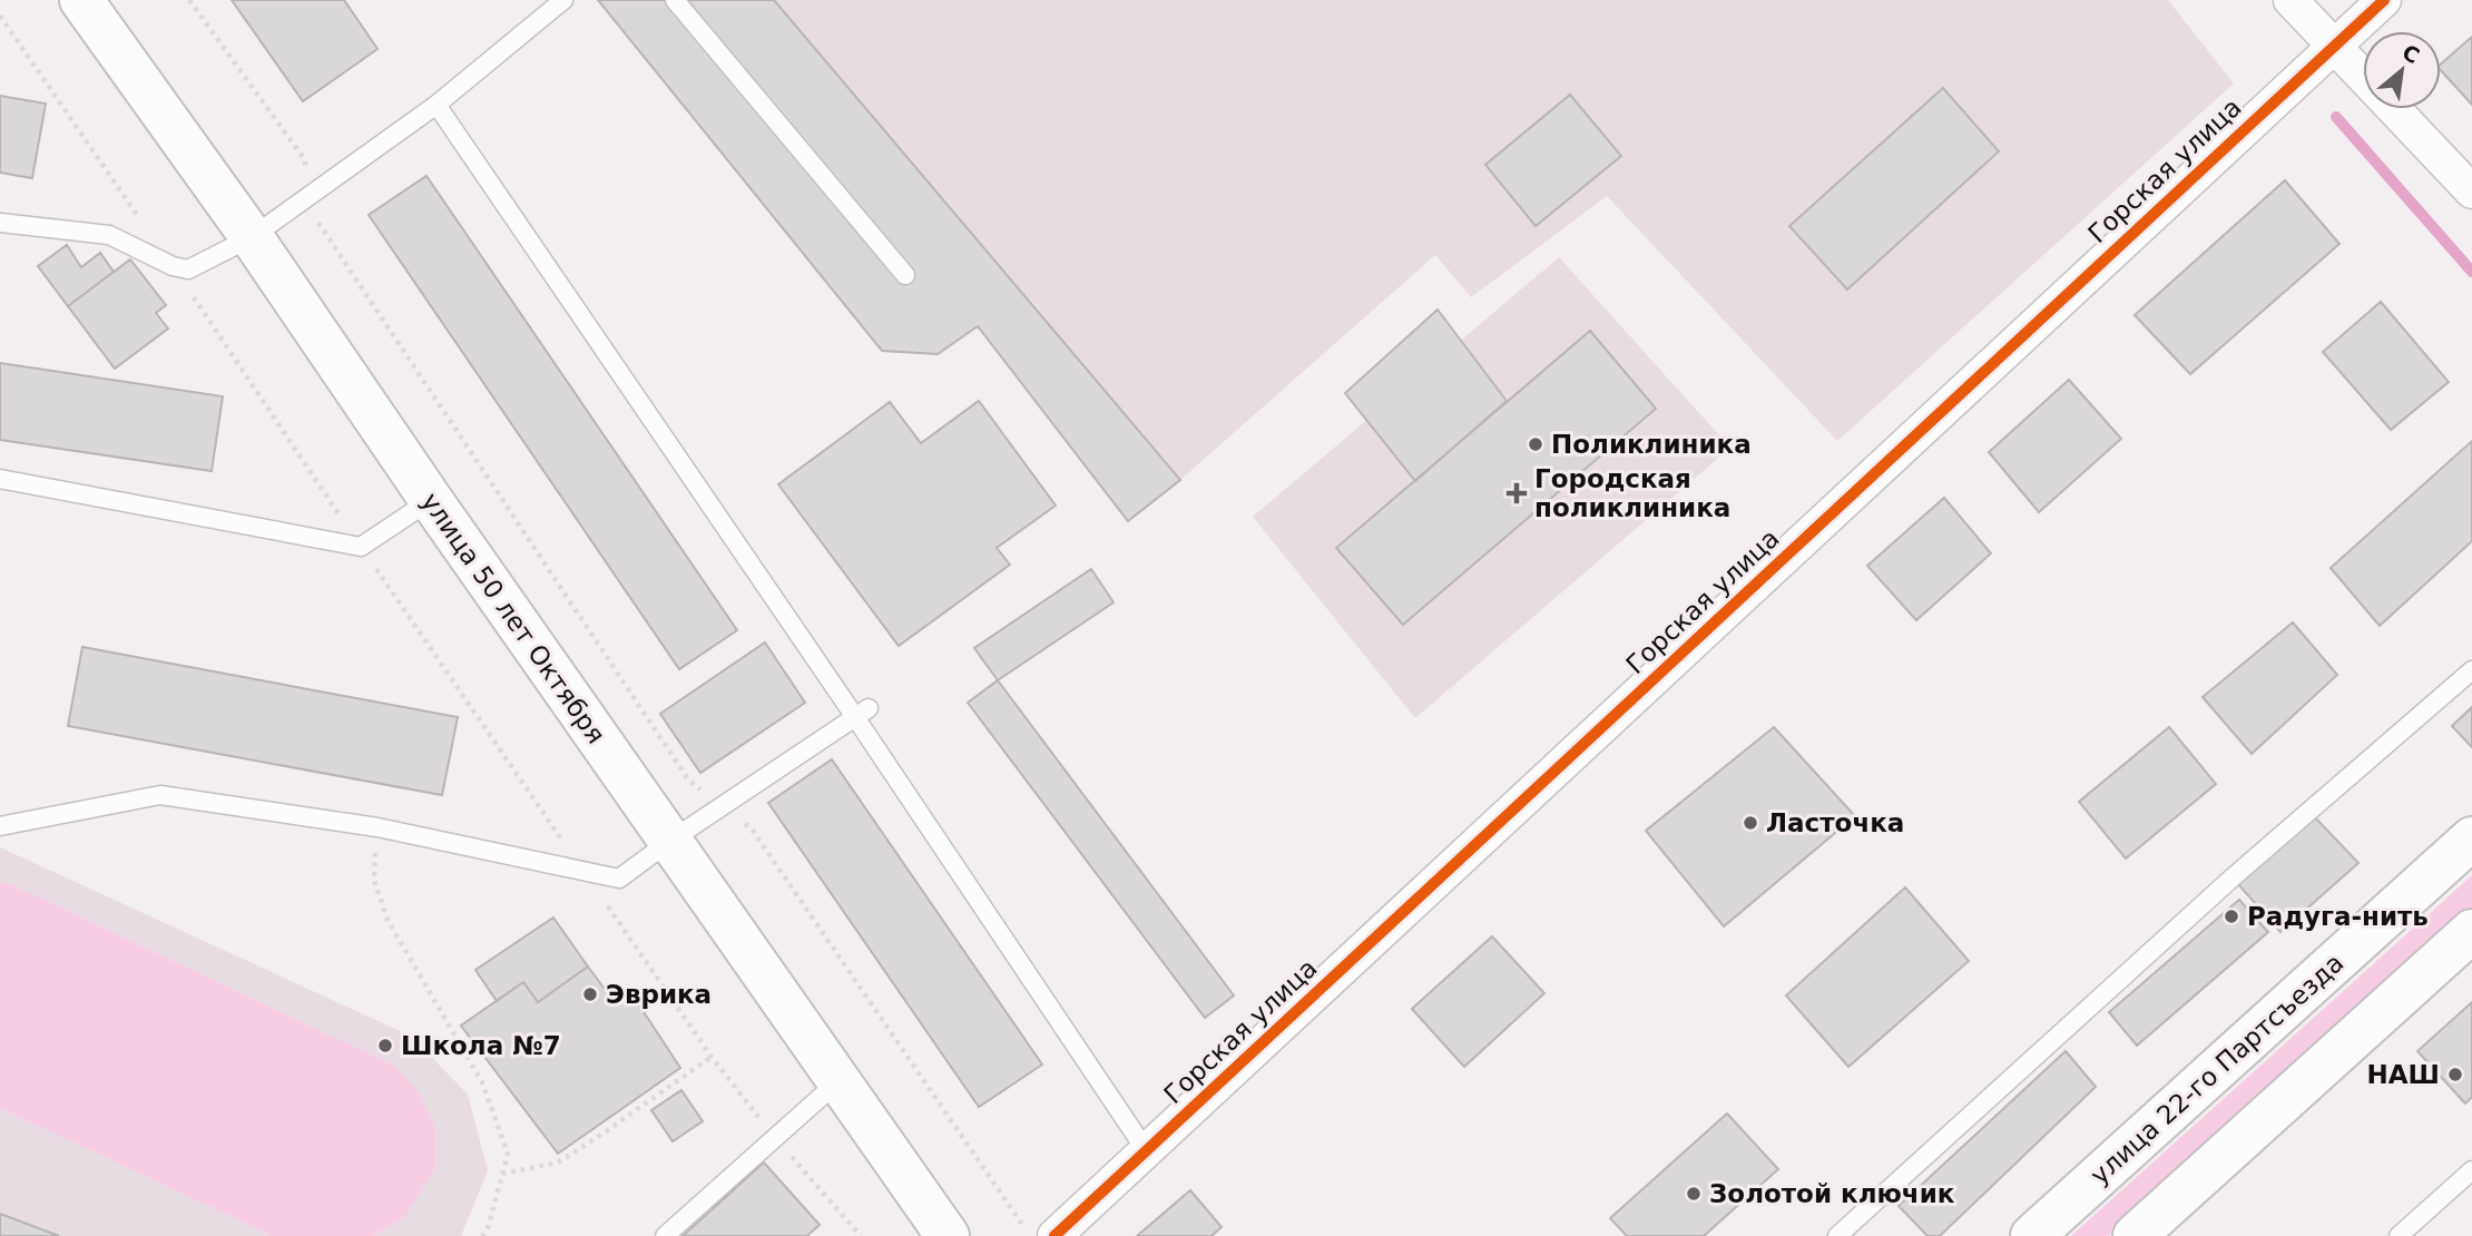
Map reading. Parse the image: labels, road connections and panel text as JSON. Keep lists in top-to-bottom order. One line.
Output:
{"streets":{"main road":["улица 50 лет Октября","улица 22-го Партсъезда"],"street":["Горская улица"]},"places":{"other":["Поликлиника","Ласточка","Радуга-нить","Эврика","Школа №7","НАШ","Золотой ключик"],"health":["Городская поликлиника"]},"north":"top right"}
